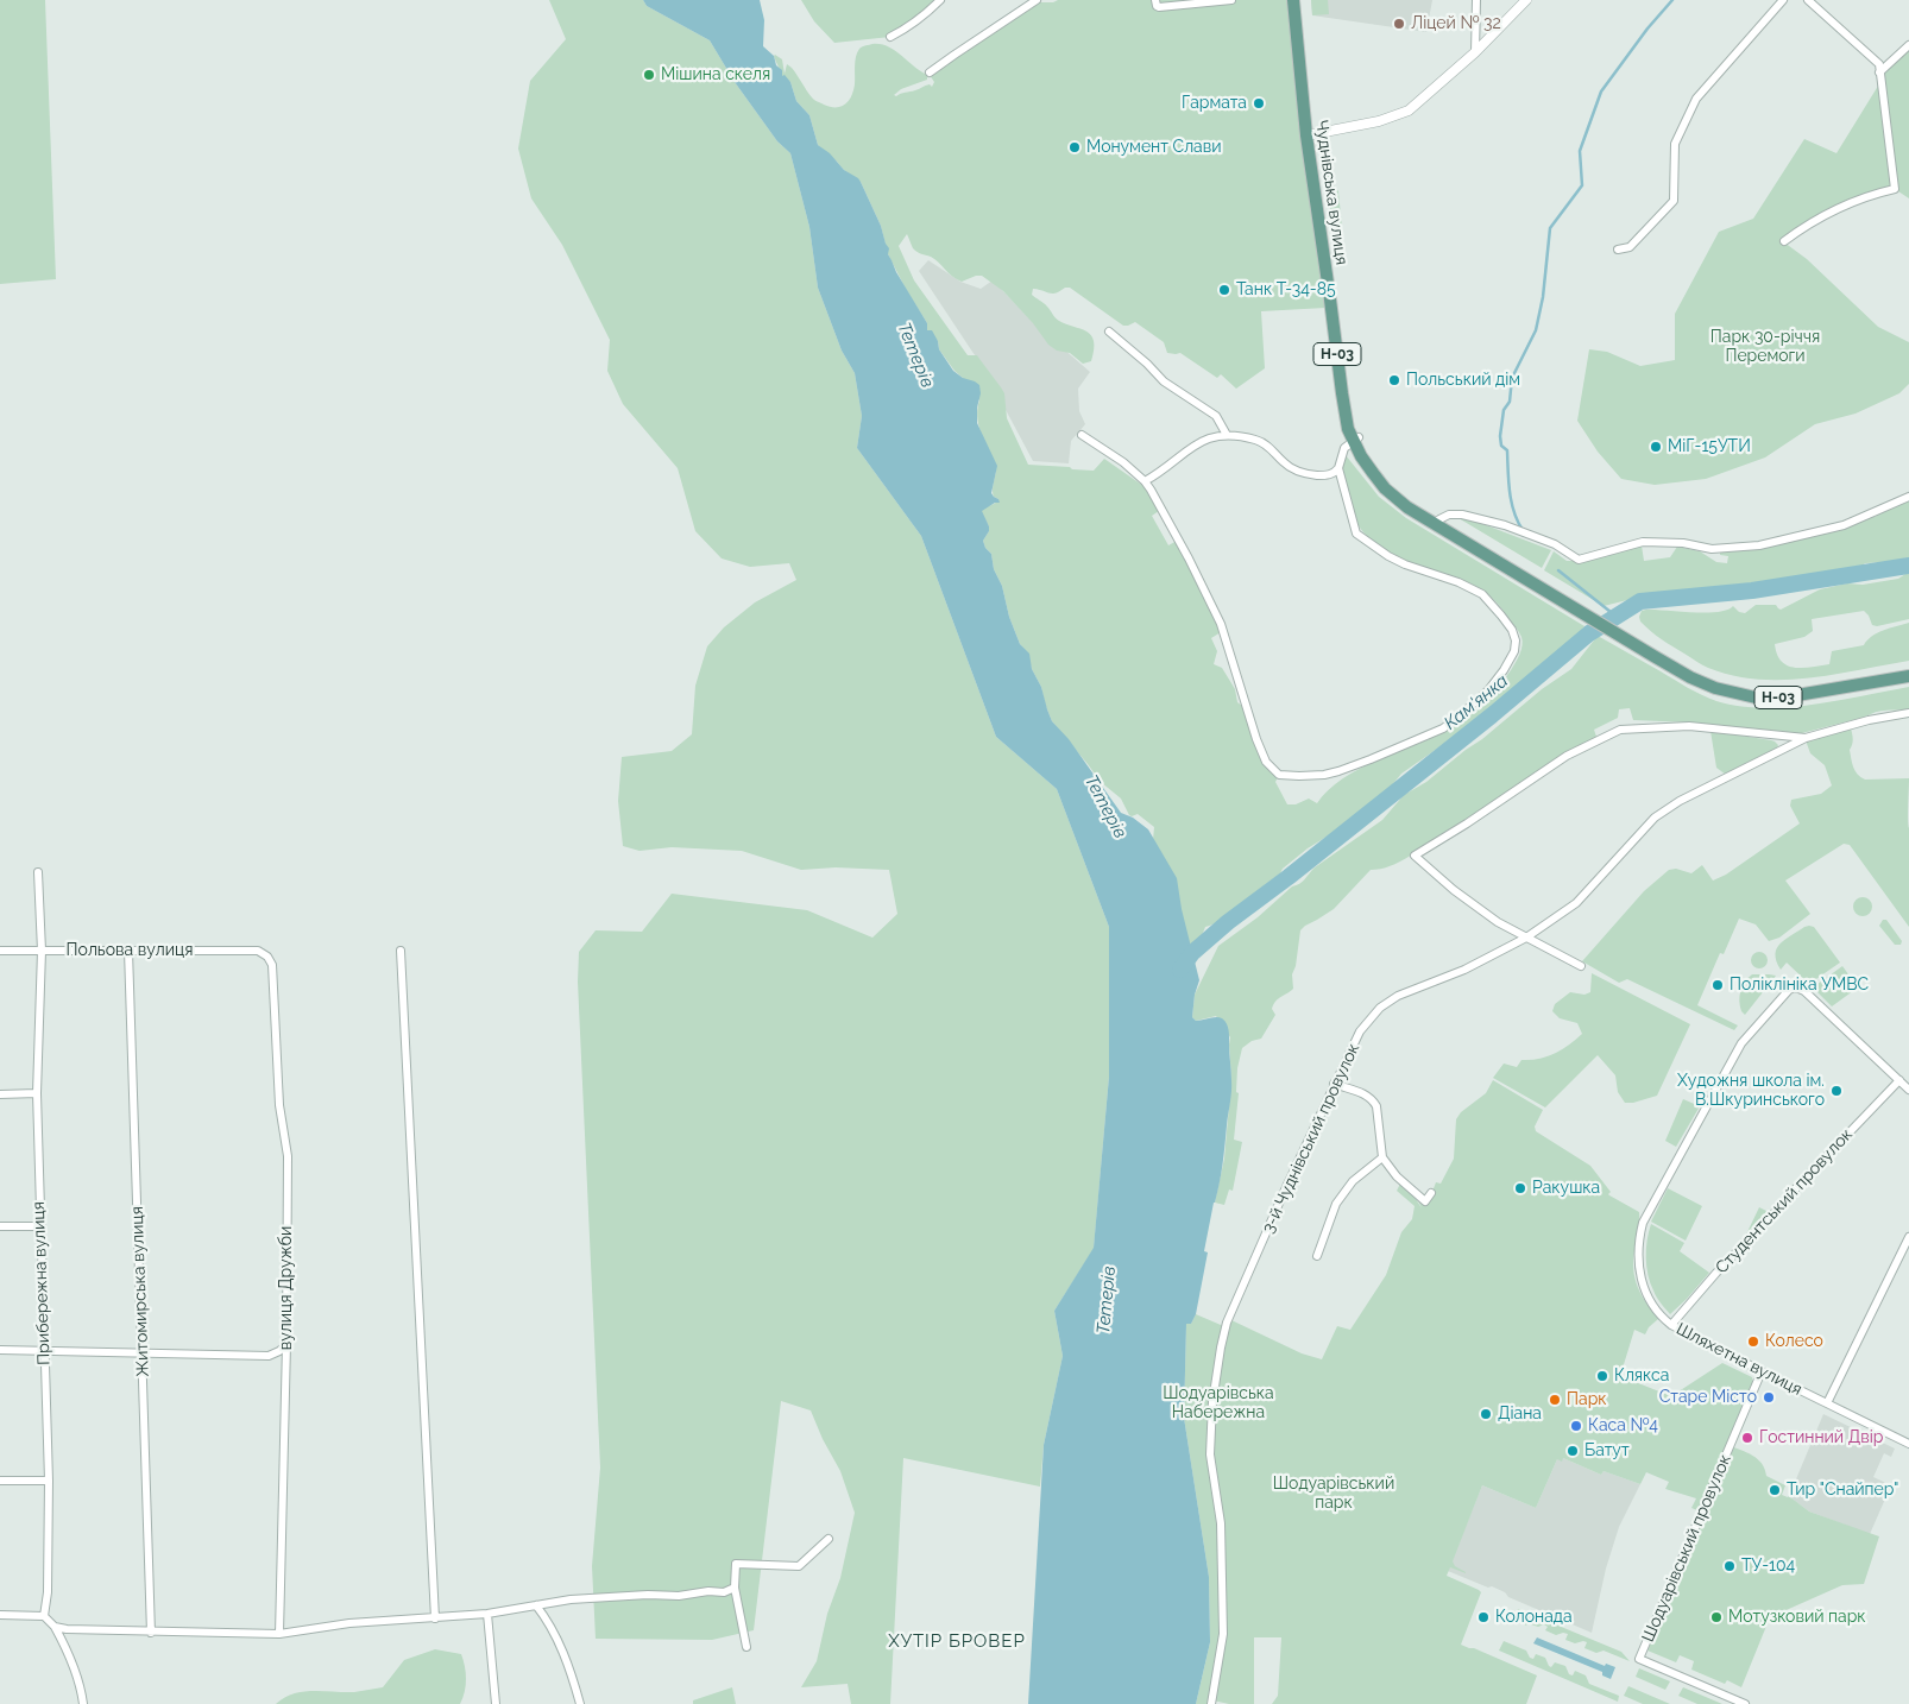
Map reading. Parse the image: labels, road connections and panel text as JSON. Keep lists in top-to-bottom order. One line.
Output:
{"streets":{"main road":["Чуднівська вулиця","Н-03"],"street":["Польова вулиця","3-й Чуднівський провулок","Студентський провулок","Прибережна вулиця","вулиця Дружби","Житомирська вулиця","Шляхетна вулиця","Шодуарівський провулок"]},"crossings":[["Чуднівська вулиця","Н-03"],["Польова вулиця","Прибережна вулиця"],["Польова вулиця","вулиця Дружби"],["Польова вулиця","Житомирська вулиця"],["Студентський провулок","Шляхетна вулиця"],["Шляхетна вулиця","Шодуарівський провулок"]],"districts":["ХУТІР БРОВЕР"],"water":["Тетерів","Кам'янка"],"parks":["Парк 30-річчя Перемоги","Шодуарівська Набережна","Шодуарівський парк"],"places":["Ліцей № 32","Мішина скеля","Гармата","Монумент Слави","Танк Т-34-85","Польський дім","МіГ-15УТИ","Поліклініка УМВС","Художня школа ім. В.Шкуринського","Ракушка","Колесо","Клякса","Старе Місто","Парк","Діана","Каса №4","Гостинний Двір","Батут","Тир \"Снайпер\"","ТУ-104","Колонада","Мотузковий парк"]}
